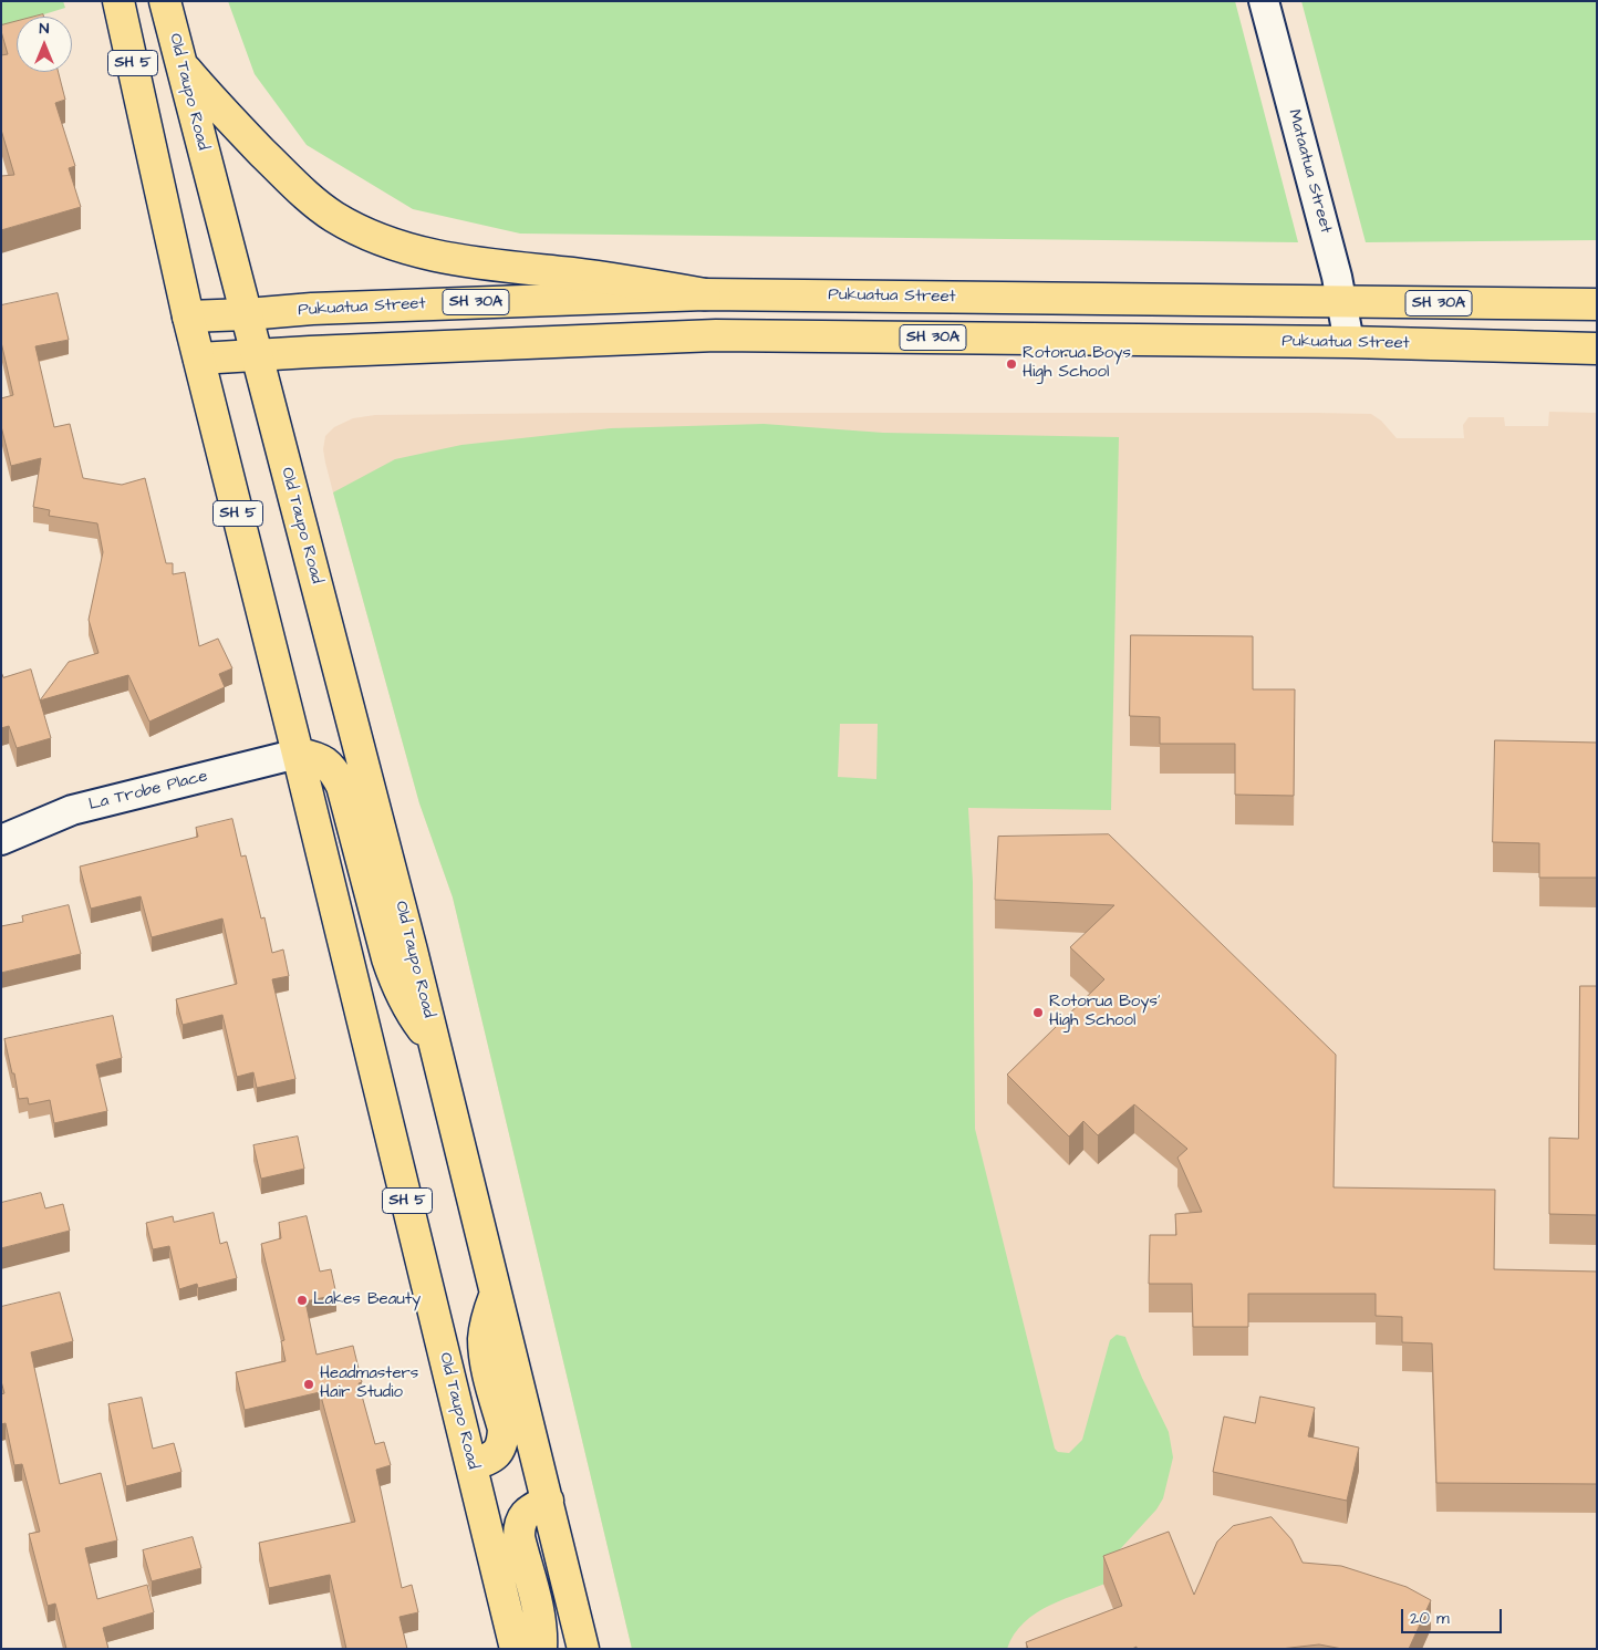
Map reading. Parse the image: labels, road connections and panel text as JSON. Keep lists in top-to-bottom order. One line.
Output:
{"streets":{"main road":["SH 5","Old Taupo Road","Pukuatua Street","SH 30A"],"street":["Mataatua Street","La Trobe Place"]},"crossings":[["Old Taupo Road","Pukuatua Street"],["Old Taupo Road","La Trobe Place"],["Mataatua Street","Pukuatua Street"]],"places":["Rotorua Boys High School","Rotorua Boys' High School","Lakes Beauty","Headmasters Hair Studio"],"scale_bar":"20 m","north":"top"}
